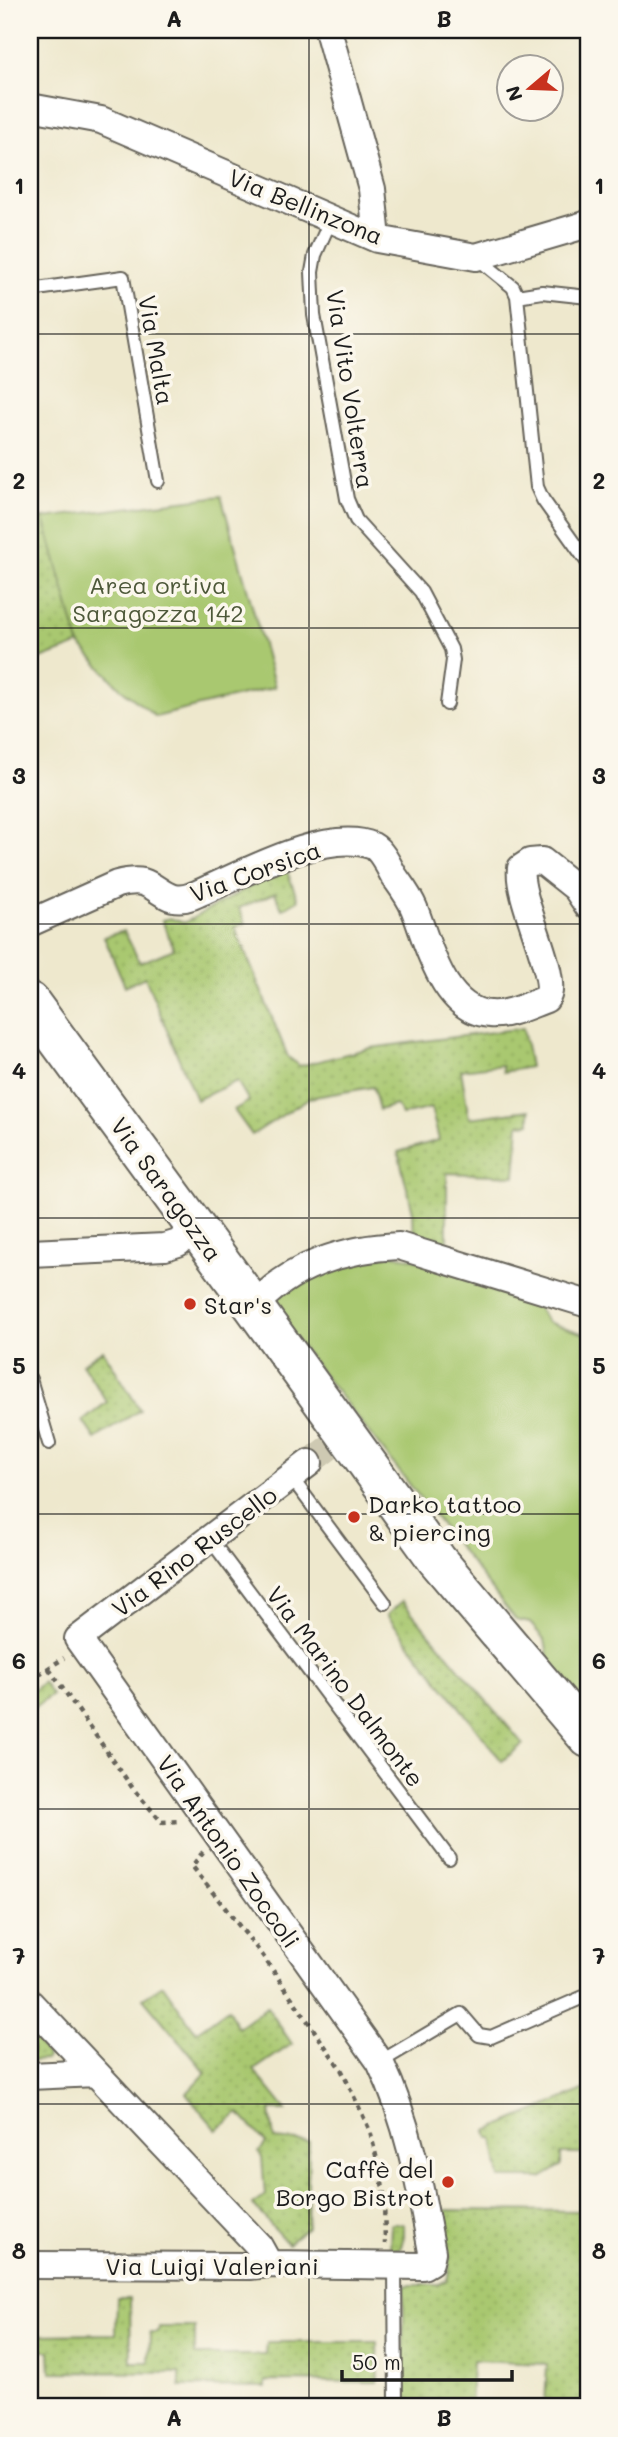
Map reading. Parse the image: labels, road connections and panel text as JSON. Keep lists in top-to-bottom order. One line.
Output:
{"streets":{"main road":["Via Saragozza"],"street":["Via Bellinzona","Via Corsica","Via Rino Ruscello","Via Antonio Zoccoli","Via Luigi Valeriani"],"lane":["Via Malta","Via Vito Volterra","Via Marino Dalmonte"]},"crossings":[["Via Bellinzona","Via Vito Volterra"],["Via Rino Ruscello","Via Marino Dalmonte"],["Via Rino Ruscello","Via Antonio Zoccoli"],["Via Antonio Zoccoli","Via Luigi Valeriani"]],"parks":["Area ortiva Saragozza 142"],"places":["Star's","Darko tattoo & piercing","Caffè del Borgo Bistrot"],"scale_bar":"50 m","north":"left","grid":{"columns":["A","B"],"rows":["1","2","3","4","5","6","7","8"]}}
